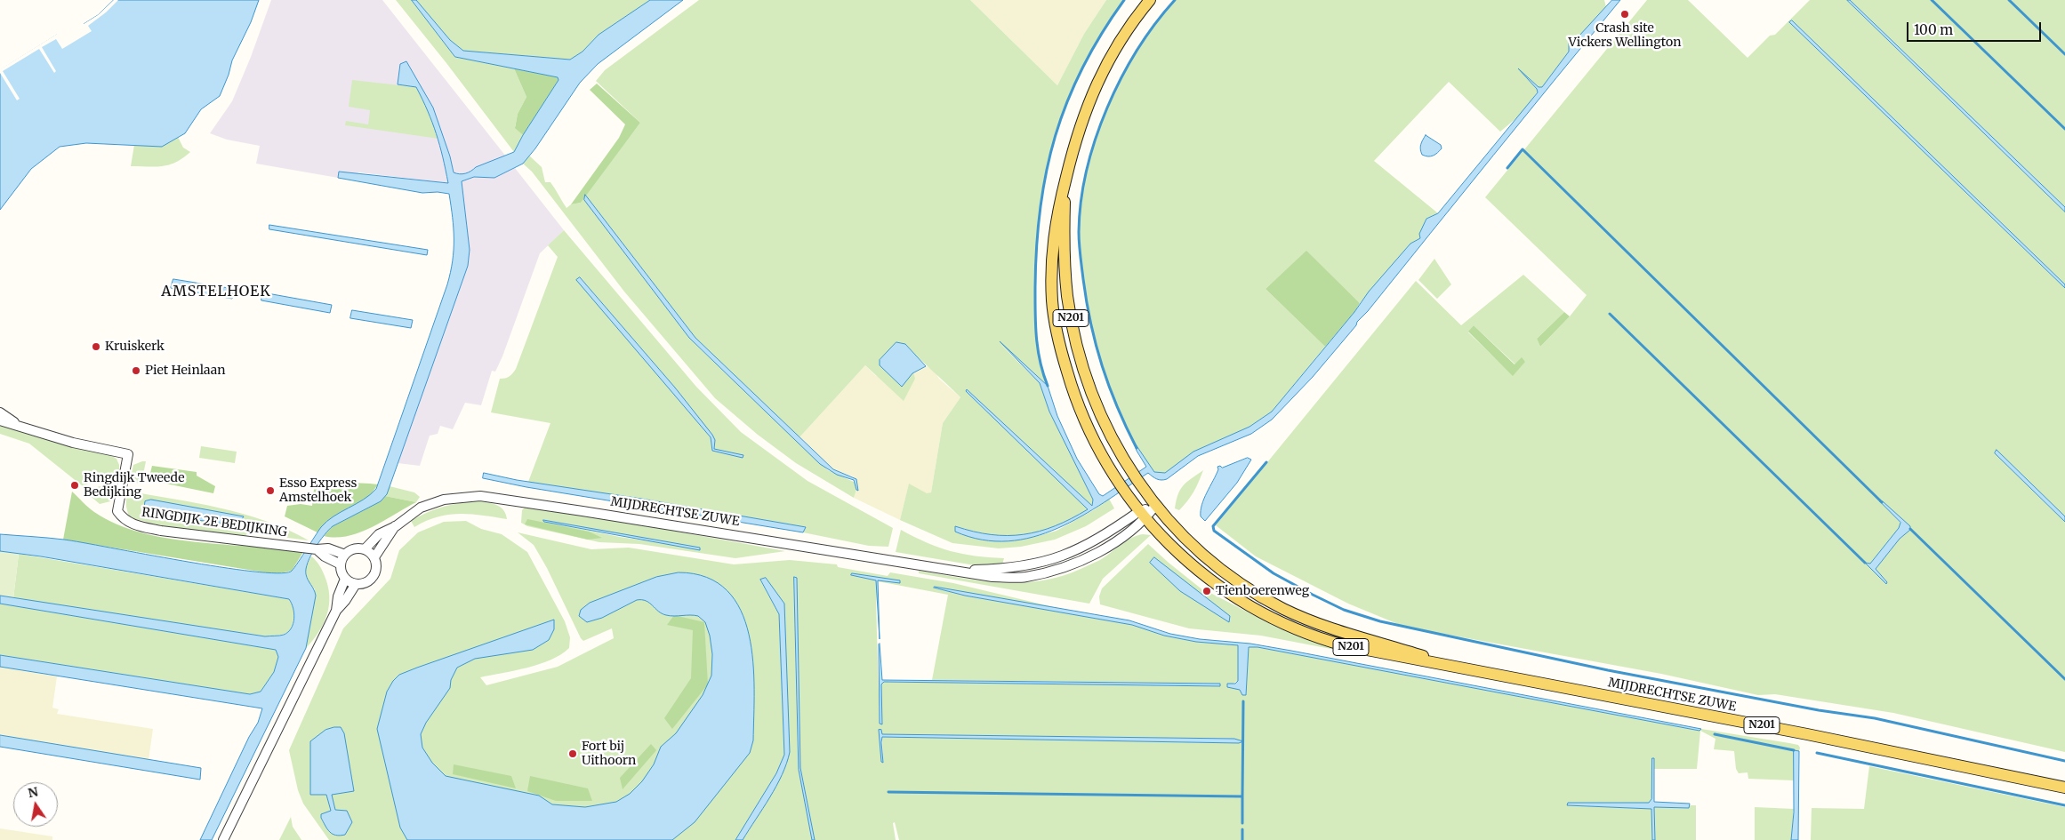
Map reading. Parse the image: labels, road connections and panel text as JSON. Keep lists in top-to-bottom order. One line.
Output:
{"streets":{"main road":["N201","MIJDRECHTSE ZUWE"],"street":["RINGDIJK 2E BEDIJKING"]},"crossings":[["N201","MIJDRECHTSE ZUWE"],["MIJDRECHTSE ZUWE","RINGDIJK 2E BEDIJKING"]],"districts":["AMSTELHOEK"],"places":["Crash site Vickers Wellington","Kruiskerk","Piet Heinlaan","Ringdijk Tweede Bedijking","Esso Express Amstelhoek","Tienboerenweg","Fort bij Uithoorn"],"scale_bar":"100 m","north":"top"}
